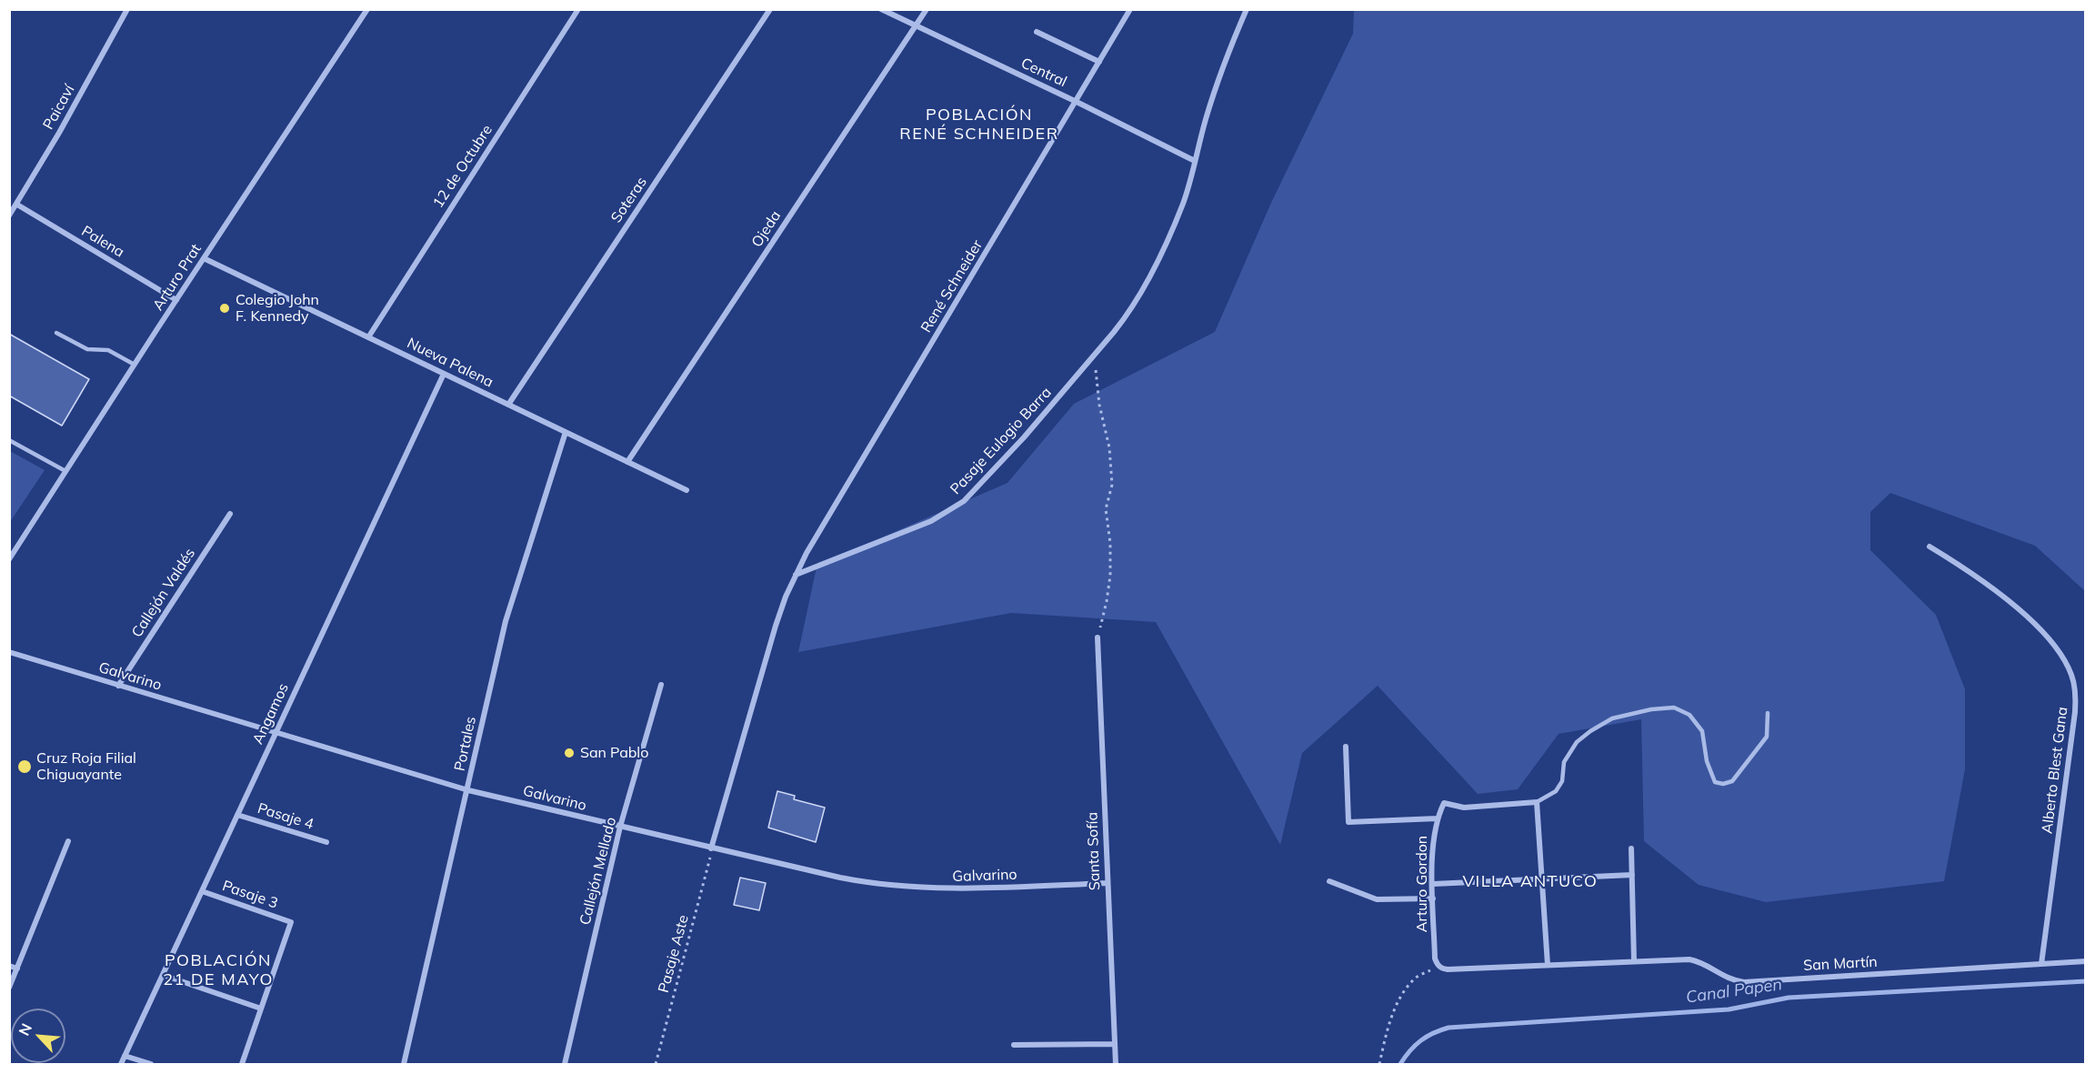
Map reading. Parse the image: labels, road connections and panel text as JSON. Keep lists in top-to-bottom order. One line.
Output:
{"streets":{"street":["Central","Paicaví","12 de Octubre","Soteras","Ojeda","Palena","Arturo Prat","René Schneider","Nueva Palena","Pasaje Eulogio Barra","Callejón Valdés","Galvarino","Angamos","Portales","Alberto Blest Gana","Pasaje 4","Santa Sofía","Callejón Mellado","Arturo Gordon","Pasaje 3","San Martín"],"path":["Pasaje Aste"]},"crossings":[["Central","Ojeda"],["Central","René Schneider"],["Central","Pasaje Eulogio Barra"],["Paicaví","Palena"],["12 de Octubre","Nueva Palena"],["Soteras","Nueva Palena"],["Ojeda","Nueva Palena"],["Palena","Arturo Prat"],["Arturo Prat","Nueva Palena"],["René Schneider","Pasaje Eulogio Barra"],["Nueva Palena","Angamos"],["Nueva Palena","Portales"],["Callejón Valdés","Galvarino"],["Galvarino","Angamos"],["Galvarino","Portales"],["Galvarino","Santa Sofía"],["Galvarino","Callejón Mellado"],["Galvarino","Pasaje Aste"],["Angamos","Pasaje 4"],["Angamos","Pasaje 3"],["Alberto Blest Gana","San Martín"],["Arturo Gordon","San Martín"]],"districts":["POBLACIÓN RENÉ SCHNEIDER","VILLA ANTUCO","POBLACIÓN 21 DE MAYO"],"water":["Canal Papen"],"places":["Colegio John F. Kennedy","San Pablo","Cruz Roja Filial Chiguayante"],"north":"top left"}
